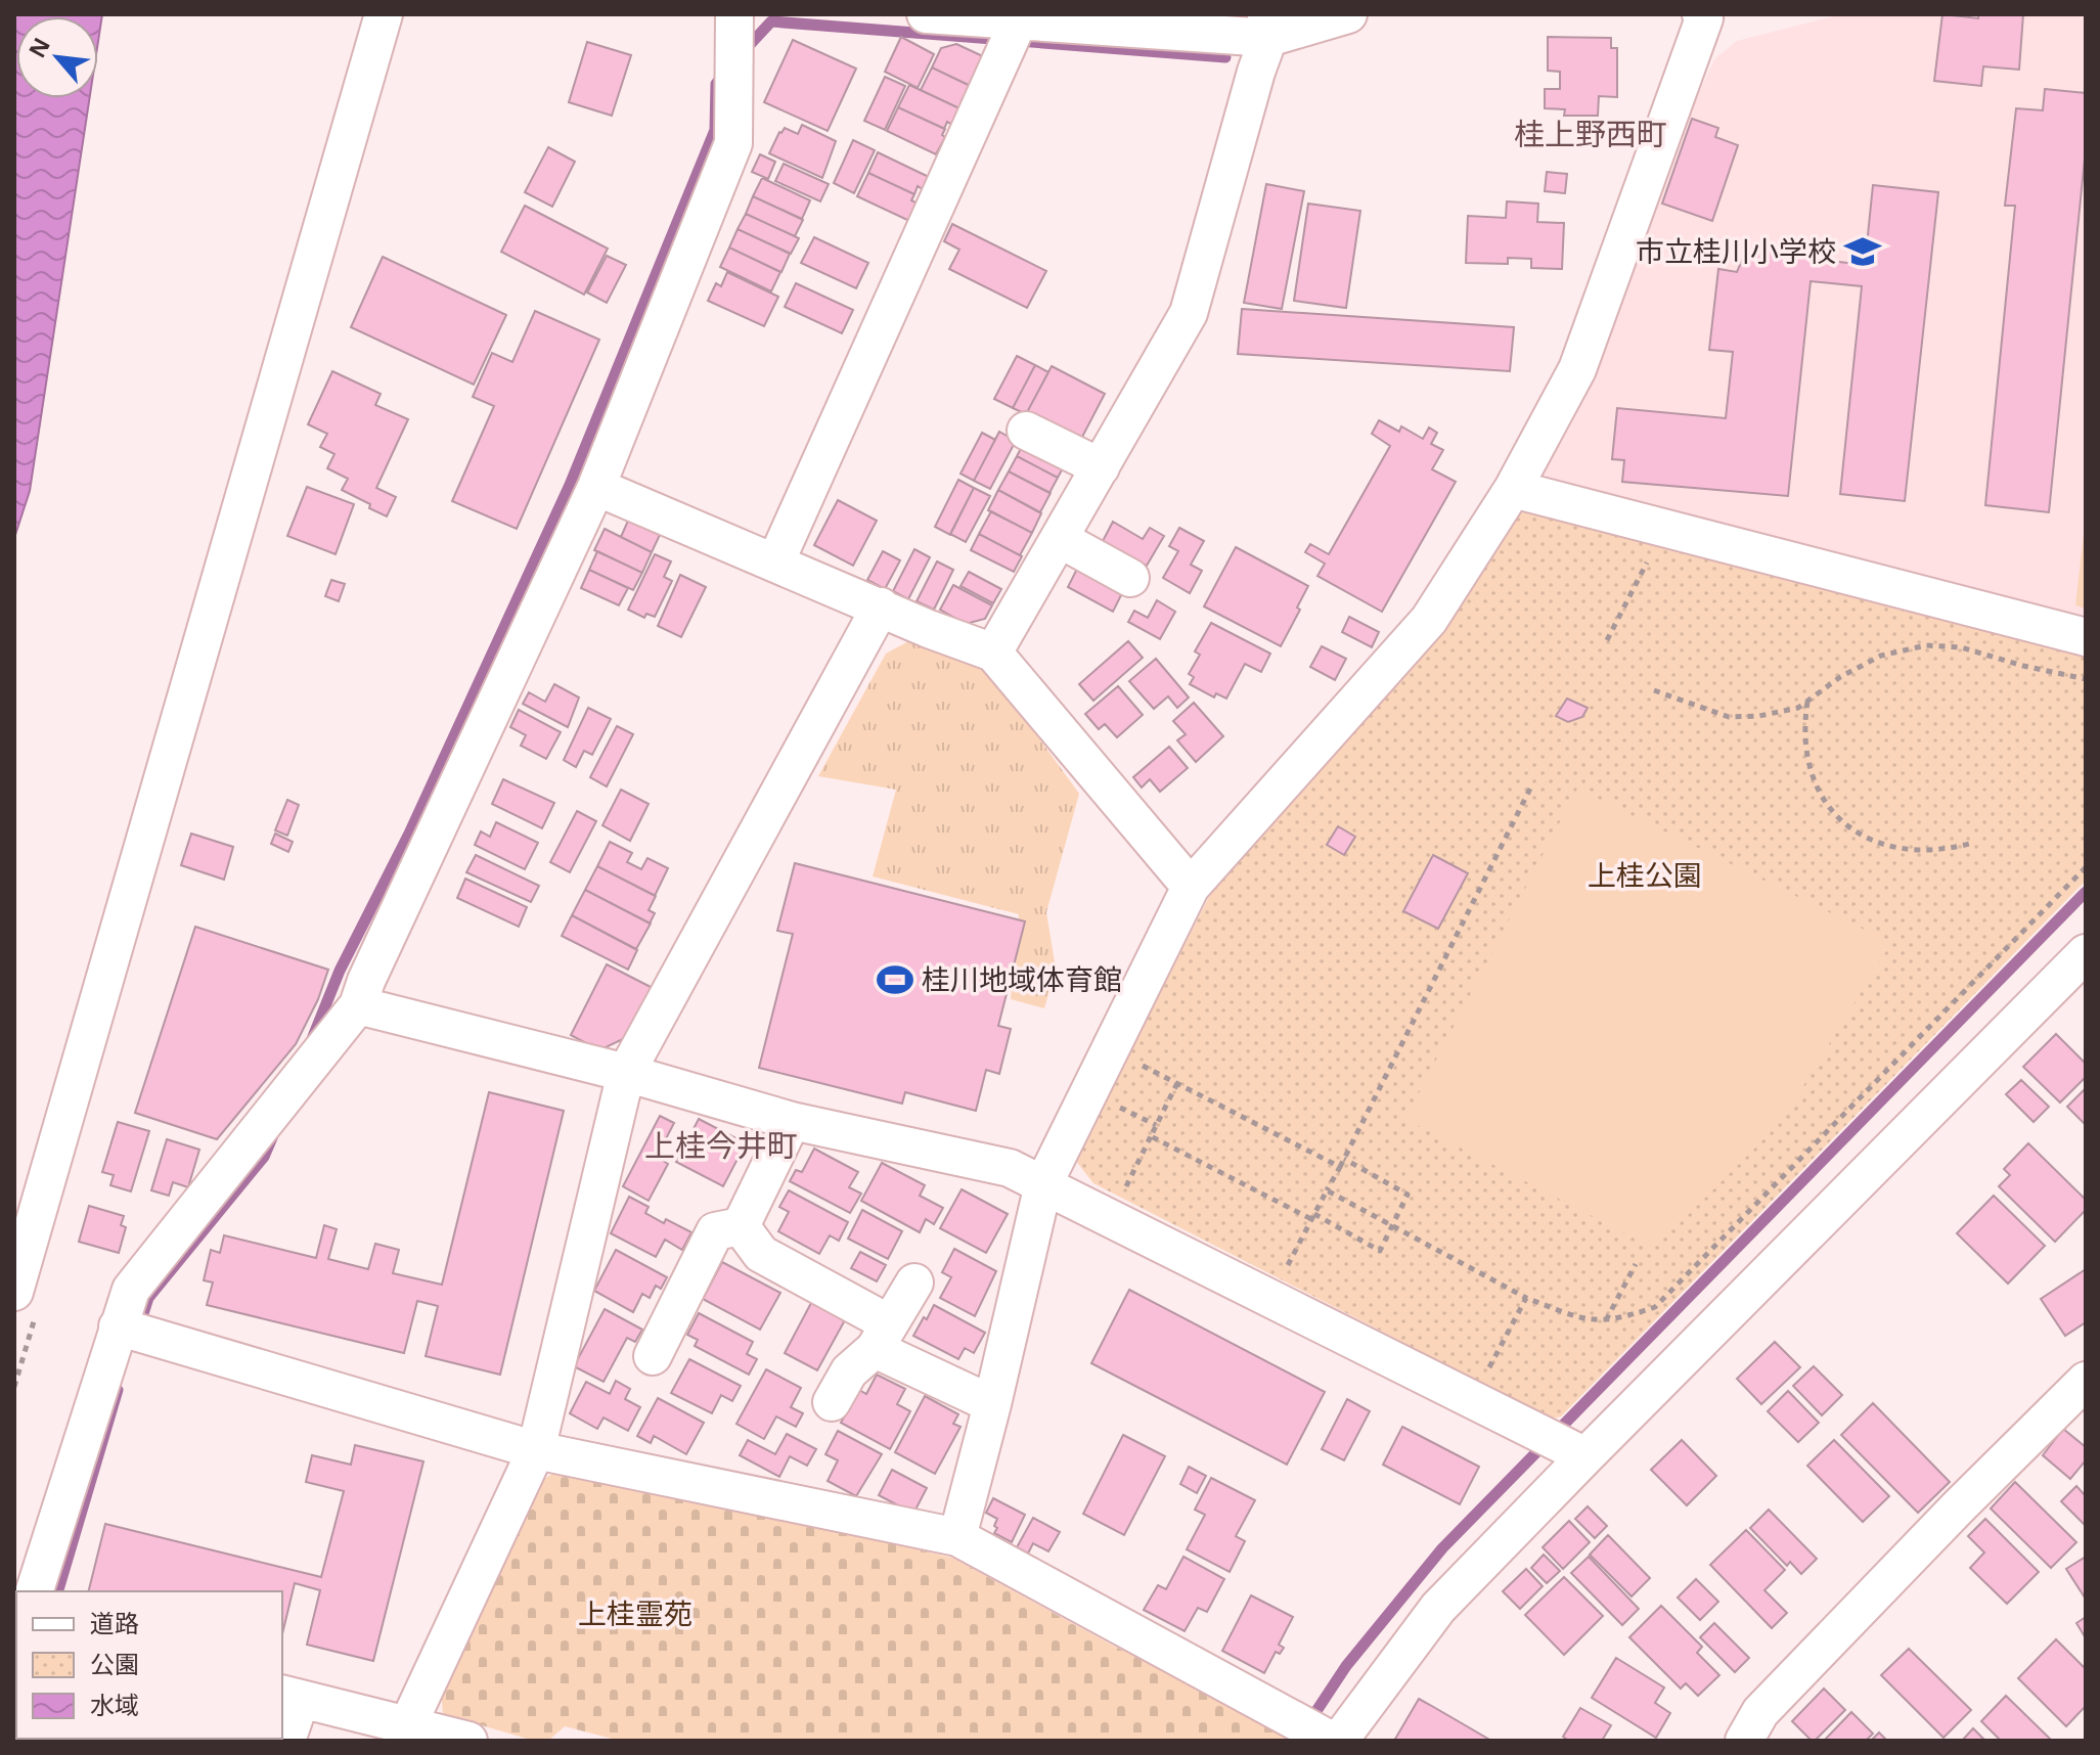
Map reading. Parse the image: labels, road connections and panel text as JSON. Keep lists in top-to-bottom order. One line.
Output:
{"districts":["桂上野西町","上桂今井町"],"parks":["上桂公園","上桂霊苑"],"places":{"school or university":["市立桂川小学校"],"sports":["桂川地域体育館"]},"legend":["道路","公園","水域"],"north":"top left"}
